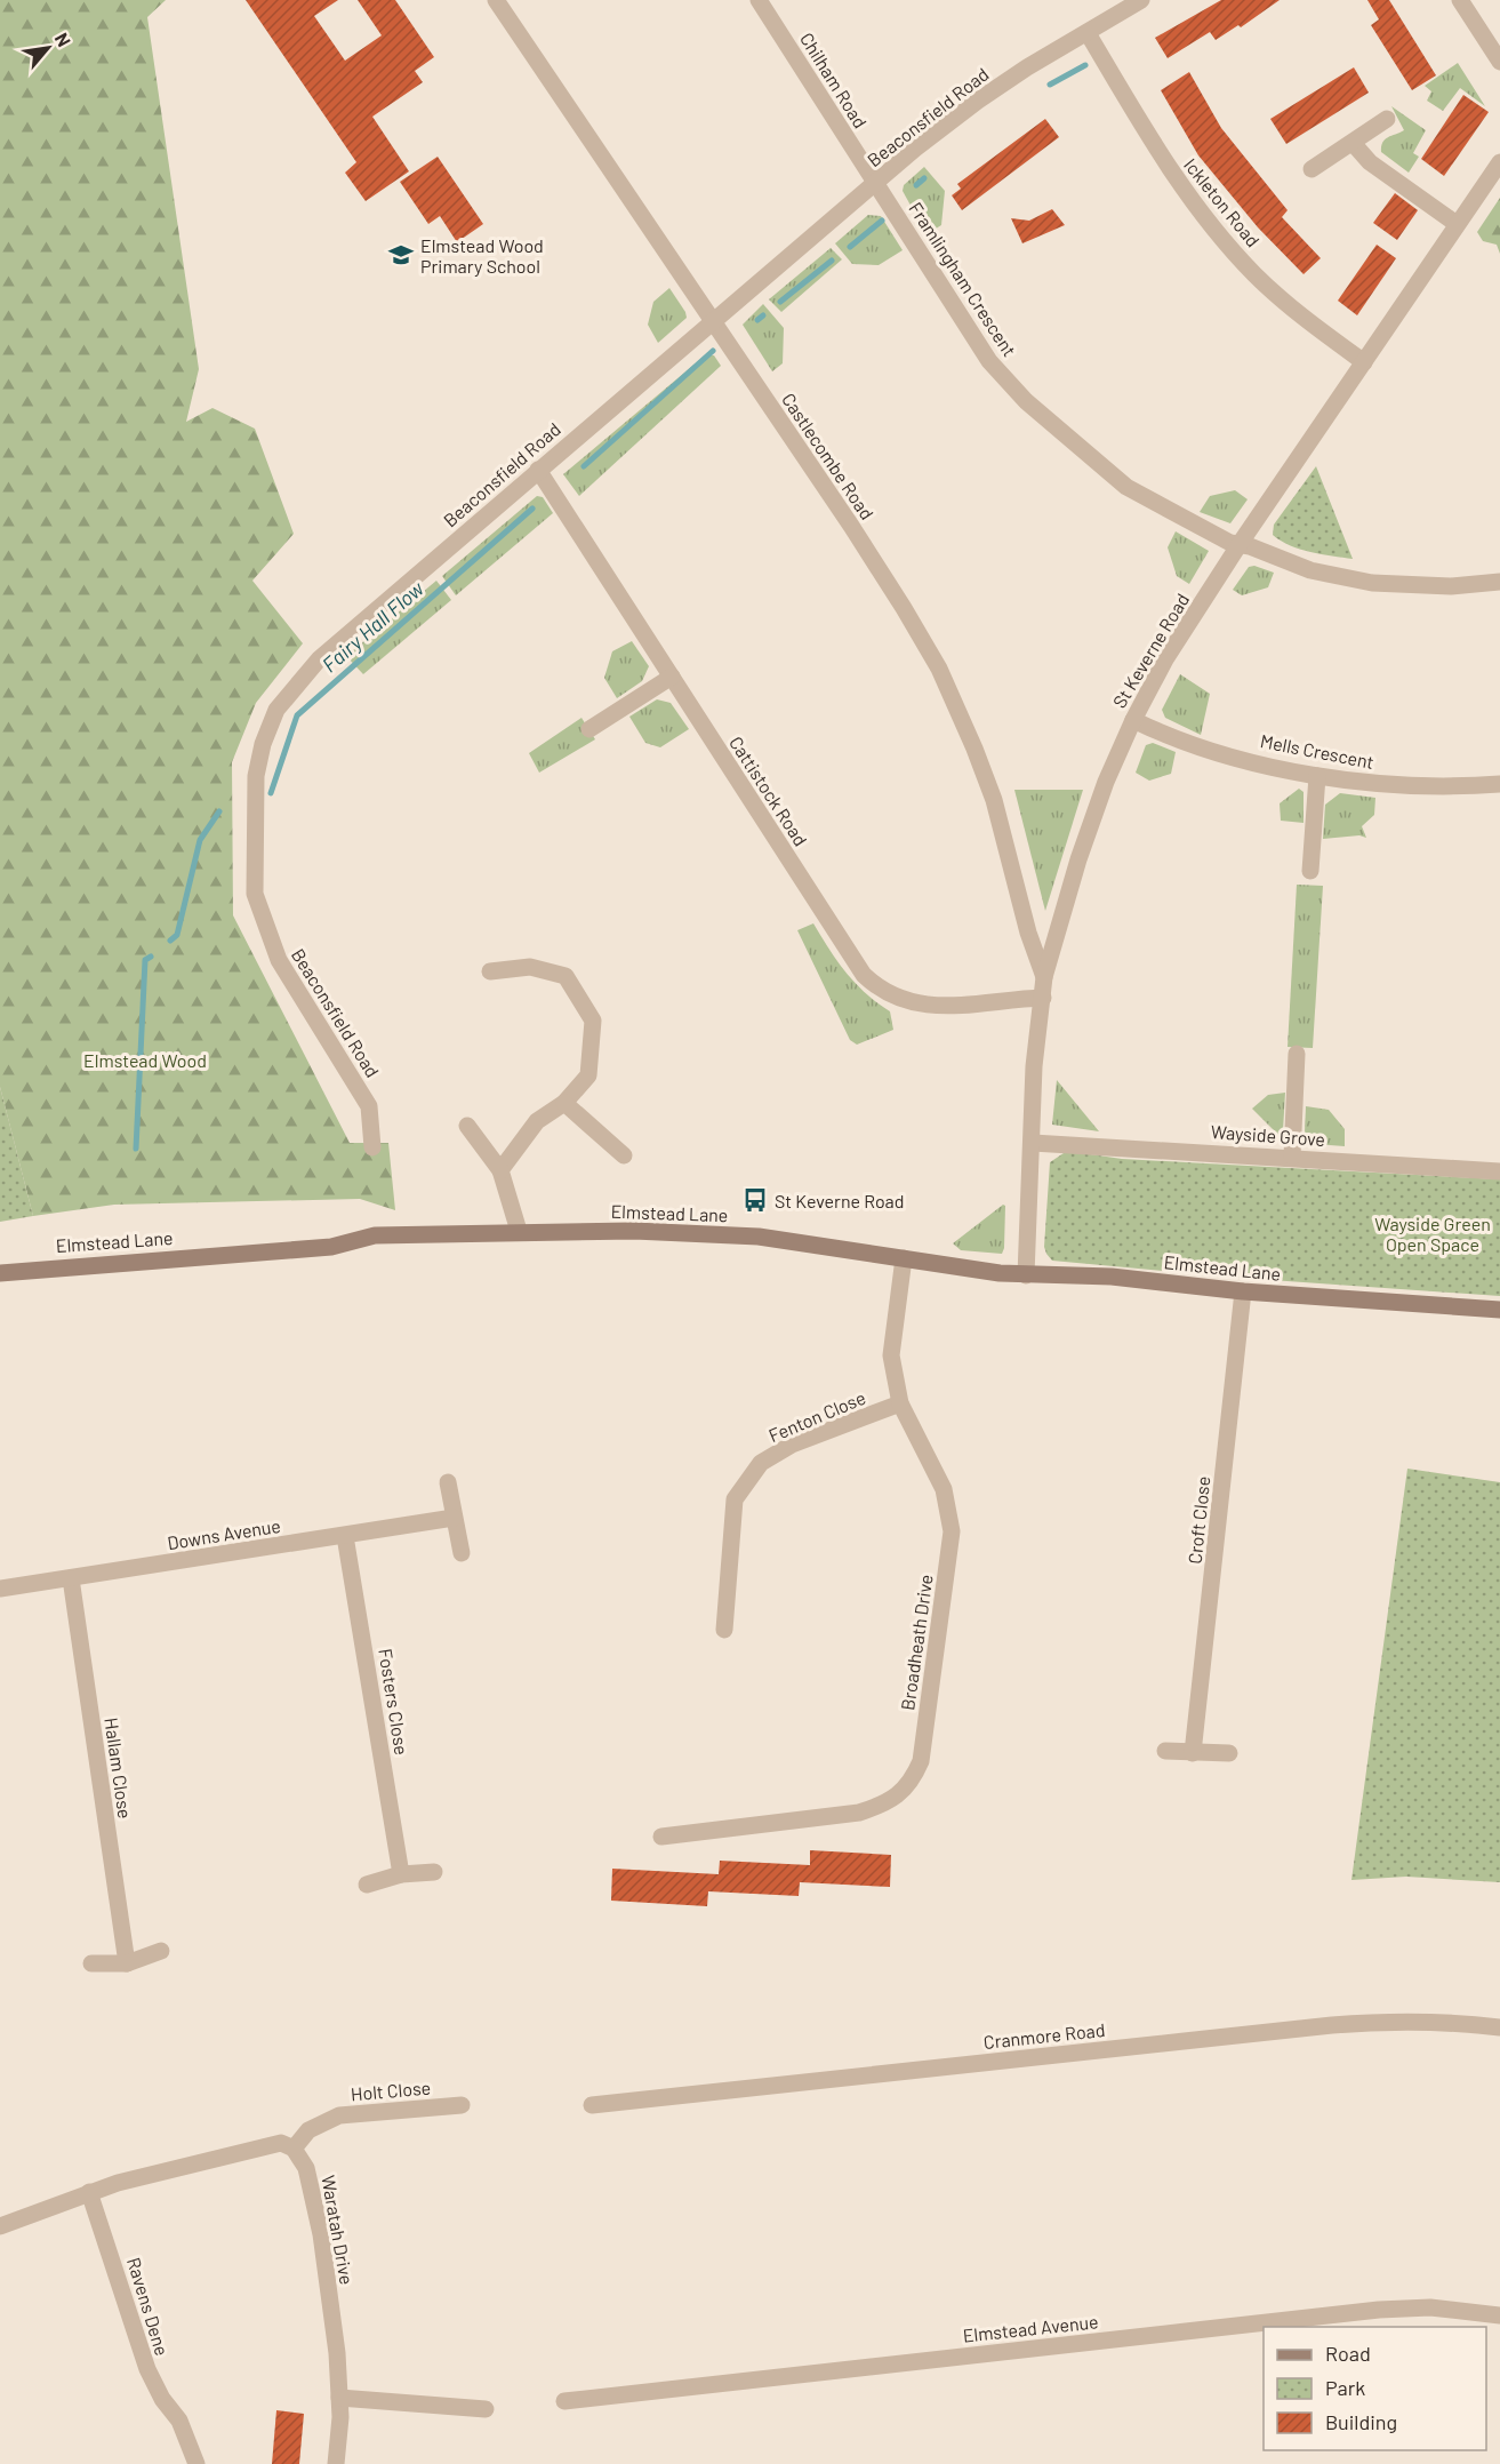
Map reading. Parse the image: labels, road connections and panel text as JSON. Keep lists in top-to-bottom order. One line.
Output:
{"streets":{"street":["Chilham Road","Beaconsfield Road","Ickleton Road","Framlingham Crescent","Castlecombe Road","St Keverne Road","Mells Crescent","Cattistock Road","Wayside Grove","Elmstead Lane","Fenton Close","Croft Close","Downs Avenue","Broadheath Drive","Fosters Close","Hallam Close","Cranmore Road","Holt Close","Waratah Drive","Ravens Dene","Elmstead Avenue"]},"crossings":[["Chilham Road","Beaconsfield Road"],["Chilham Road","Framlingham Crescent"],["Beaconsfield Road","Ickleton Road"],["Beaconsfield Road","Framlingham Crescent"],["Beaconsfield Road","Castlecombe Road"],["Beaconsfield Road","Cattistock Road"],["Ickleton Road","St Keverne Road"],["Framlingham Crescent","St Keverne Road"],["Castlecombe Road","St Keverne Road"],["St Keverne Road","Mells Crescent"],["St Keverne Road","Cattistock Road"],["St Keverne Road","Wayside Grove"],["St Keverne Road","Elmstead Lane"],["Elmstead Lane","Croft Close"],["Elmstead Lane","Broadheath Drive"],["Fenton Close","Broadheath Drive"],["Downs Avenue","Fosters Close"],["Downs Avenue","Hallam Close"],["Holt Close","Waratah Drive"]],"water":["Fairy Hall Flow"],"parks":["Elmstead Wood","Wayside Green Open Space"],"places":{"school or university":["Elmstead Wood Primary School"],"bus stop":["St Keverne Road"]},"legend":["Road","Park","Building"],"north":"top right"}
